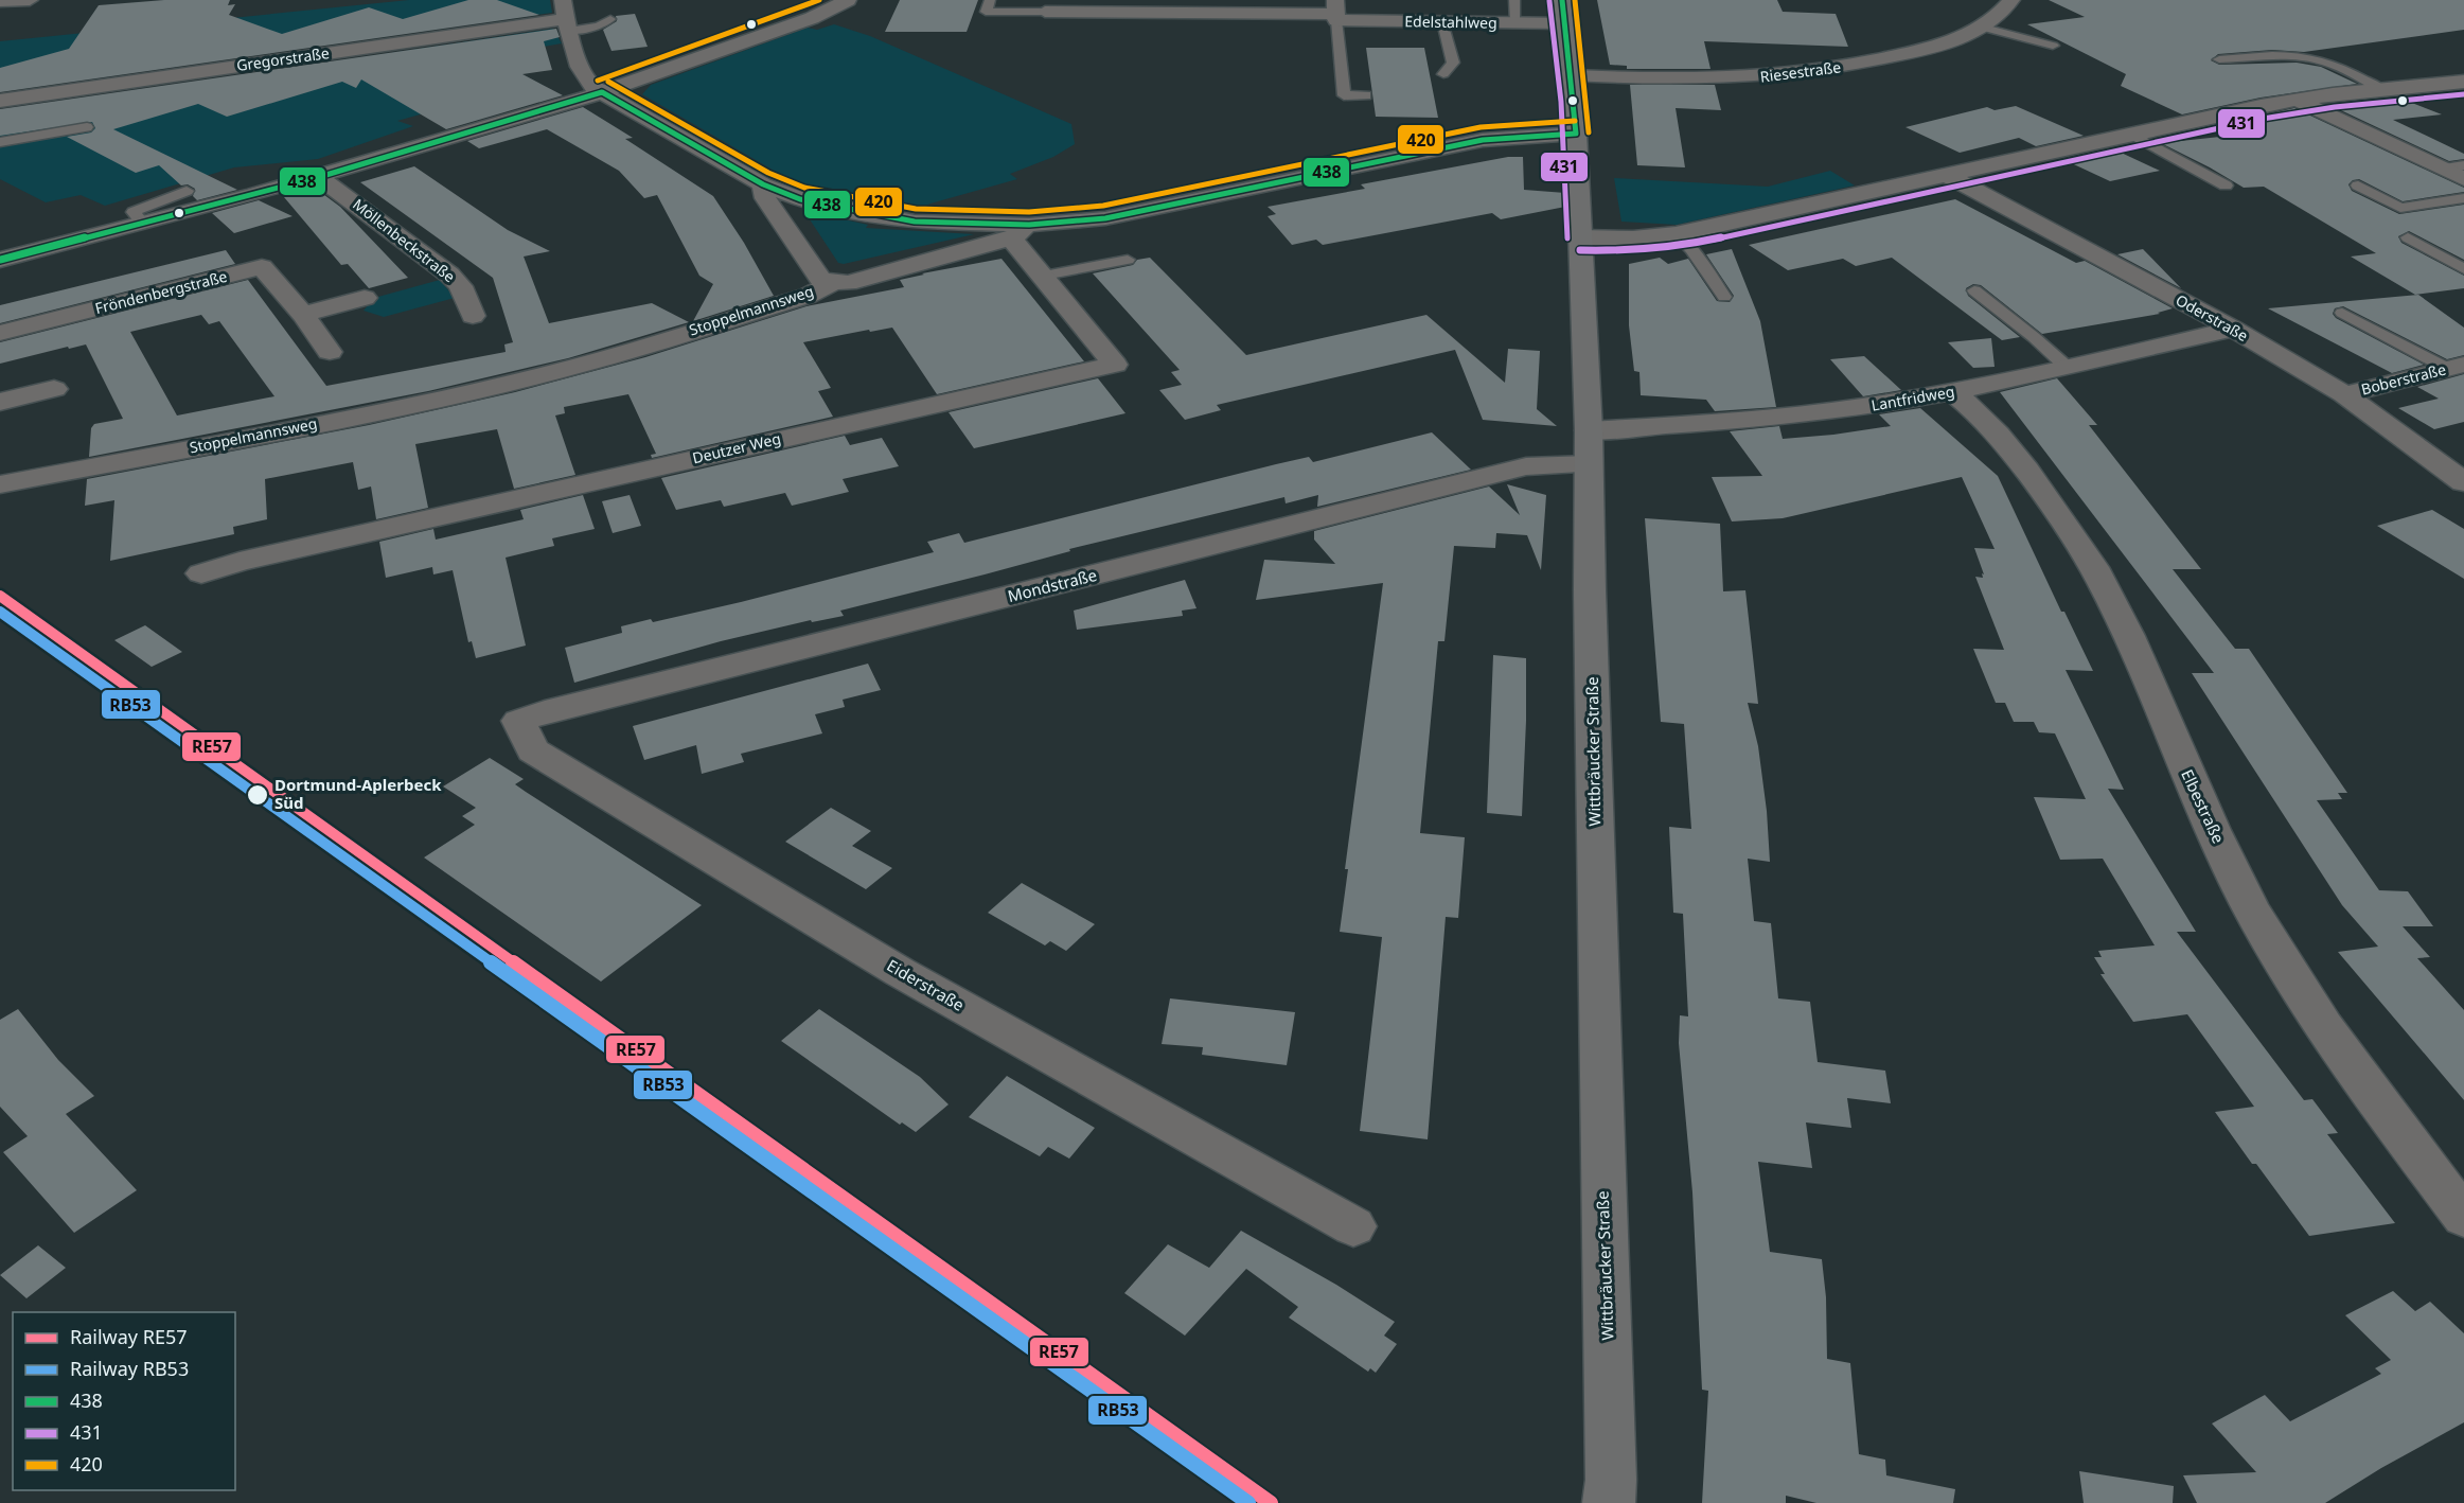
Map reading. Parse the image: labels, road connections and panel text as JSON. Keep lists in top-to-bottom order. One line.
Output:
{"streets":{"main road":["Wittbräucker Straße"],"street":["Edelstahlweg","Gregorstraße","Riesestraße","Möllenbeckstraße","Fröndenbergstraße","Stoppelmannsweg","Oderstraße","Boberstraße","Lantfridweg","Deutzer Weg","Mondstraße","Elbestraße","Eiderstraße"]},"crossings":[["Edelstahlweg","Wittbräucker Straße"],["Riesestraße","Wittbräucker Straße"],["Stoppelmannsweg","Deutzer Weg"],["Stoppelmannsweg","Wittbräucker Straße"],["Oderstraße","Boberstraße"],["Oderstraße","Lantfridweg"],["Lantfridweg","Mondstraße"],["Lantfridweg","Wittbräucker Straße"],["Lantfridweg","Elbestraße"],["Mondstraße","Wittbräucker Straße"],["Mondstraße","Eiderstraße"]],"places":["Dortmund-Aplerbeck Süd"],"lines":["transit line 438","transit line 420","transit line 431","rail line RE57","rail line RB53"],"legend":["Railway RE57","Railway RB53","438","431","420"]}
